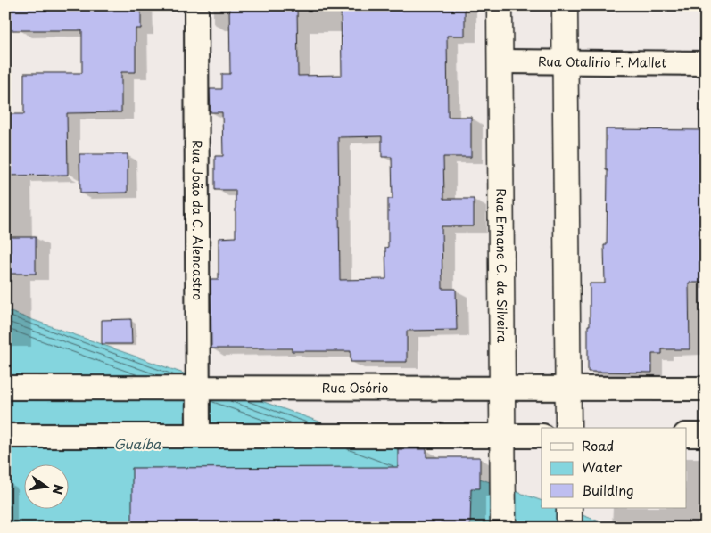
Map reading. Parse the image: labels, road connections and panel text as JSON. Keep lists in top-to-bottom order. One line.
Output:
{"streets":{"street":["Rua Otalirio F. Mallet","Rua João da C. Alencastro","Rua Ernane C. da Silveira","Rua Osório"]},"crossings":[["Rua Otalirio F. Mallet","Rua Ernane C. da Silveira"],["Rua João da C. Alencastro","Rua Osório"],["Rua Ernane C. da Silveira","Rua Osório"]],"water":["Guaíba"],"legend":["Road","Water","Building"],"north":"right"}
